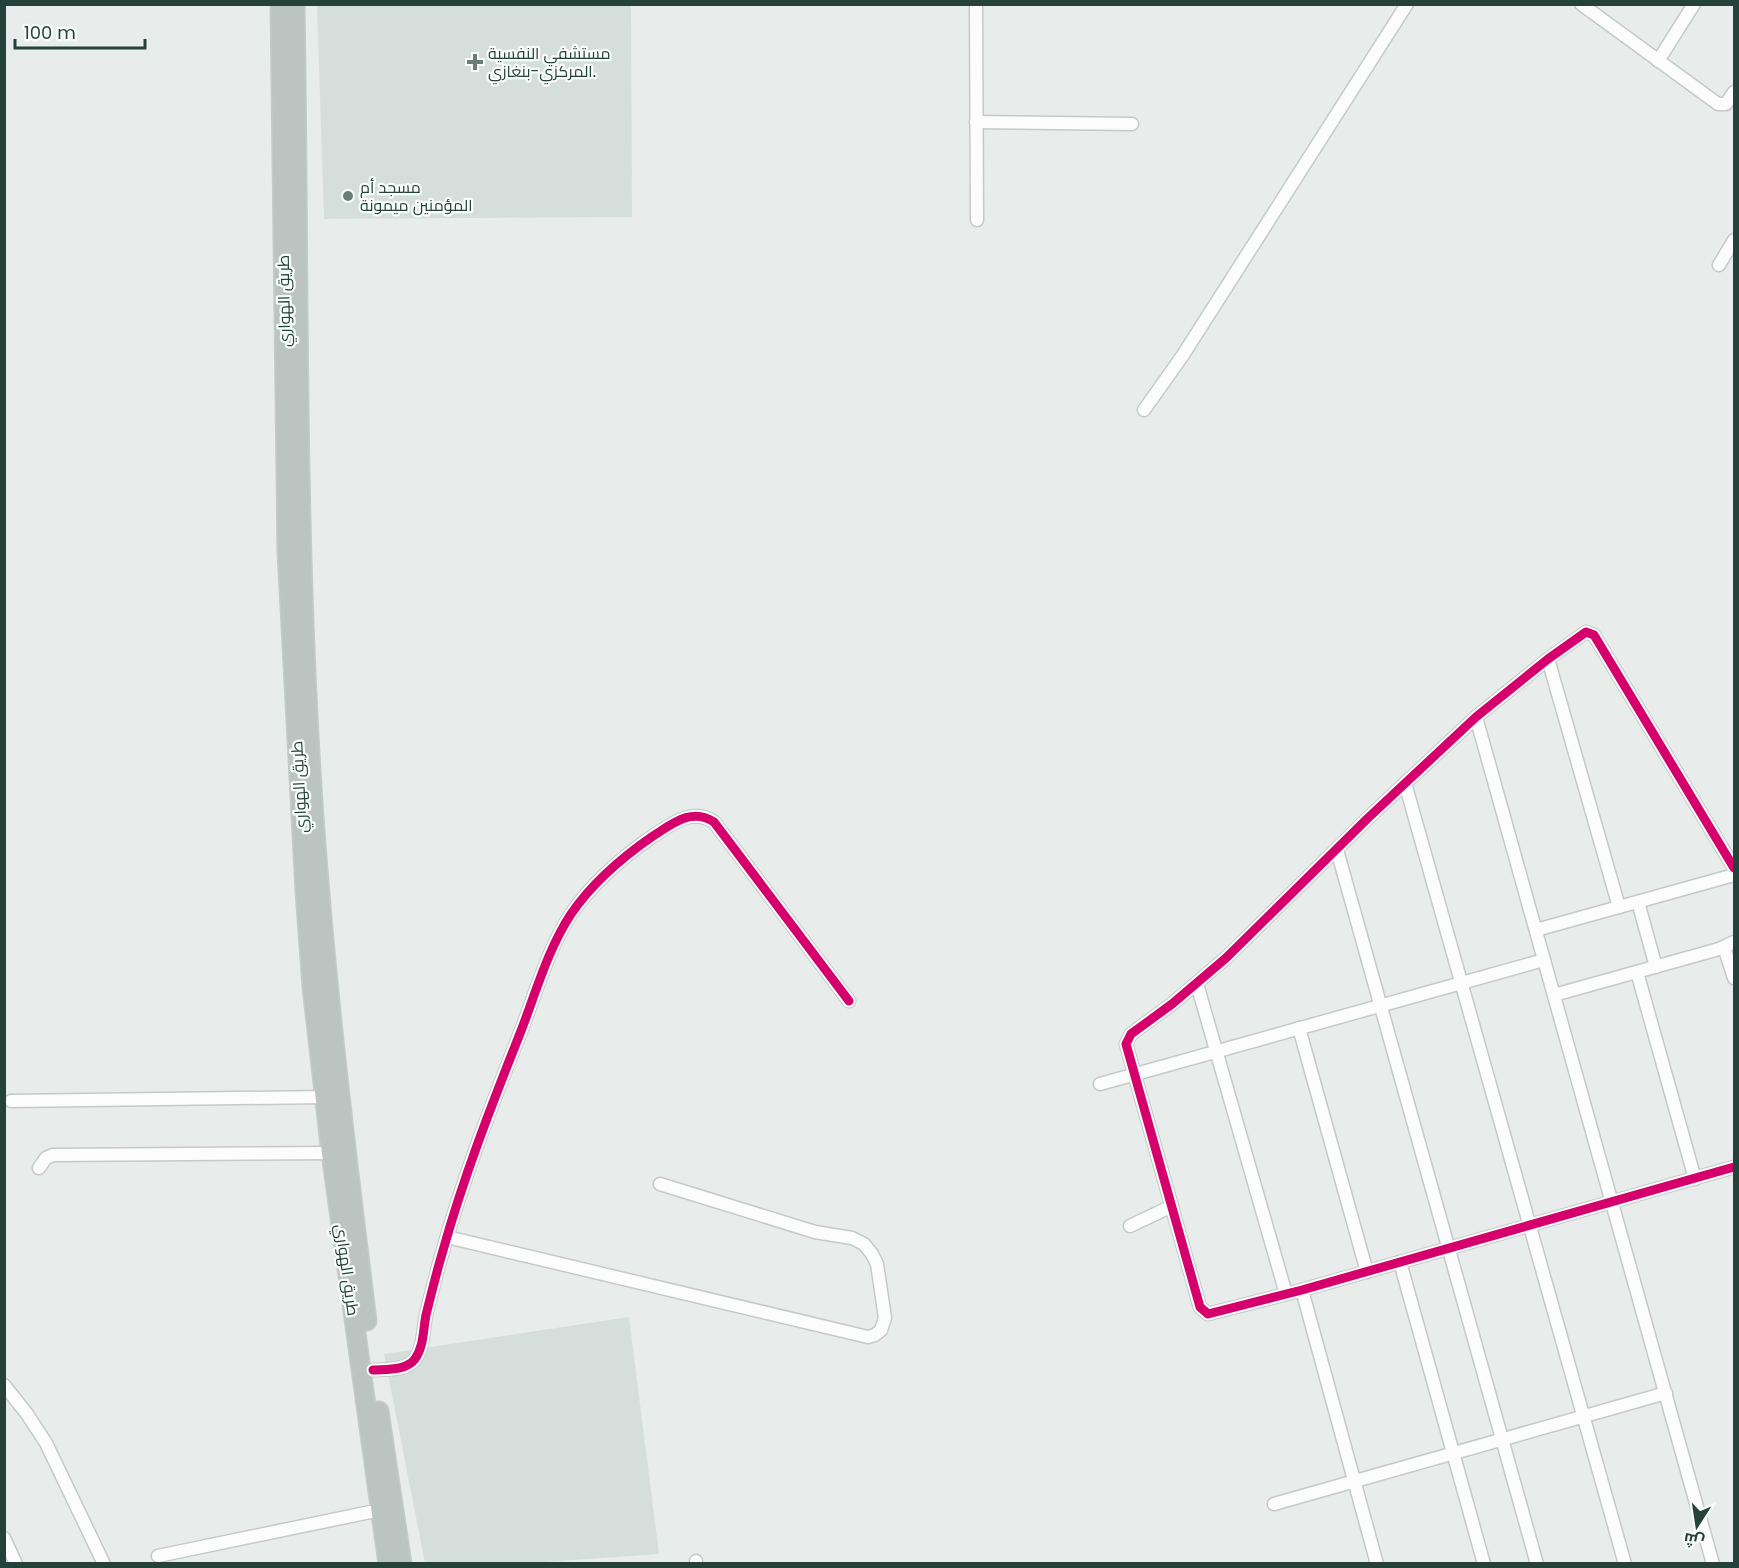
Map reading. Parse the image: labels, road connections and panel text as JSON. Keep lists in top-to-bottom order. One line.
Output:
{"streets":{"highway":["طريق الهواري"]},"places":{"health":["مستشفي النفسية المركزي-بنغازي."],"other":["مسجد أم المؤمنين ميمونة"]},"scale_bar":"100 m","north":"bottom"}
